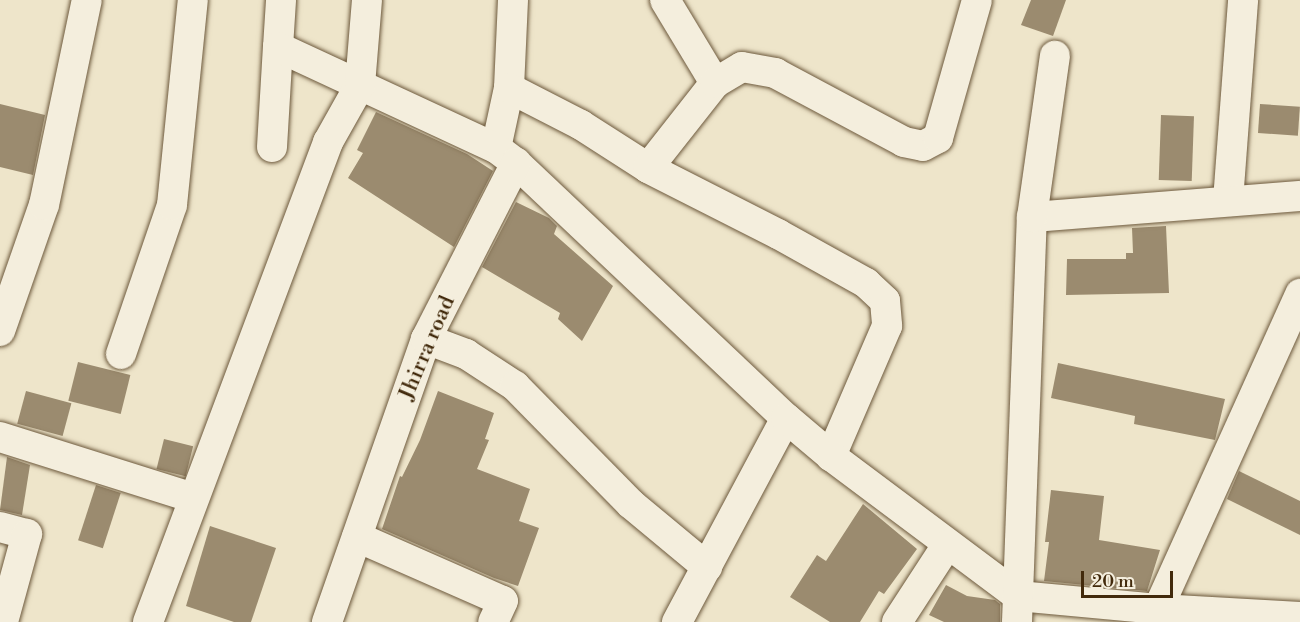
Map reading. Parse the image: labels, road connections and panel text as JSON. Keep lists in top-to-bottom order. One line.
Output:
{"streets":{"street":["Jhirra road"]},"scale_bar":"20 m"}
